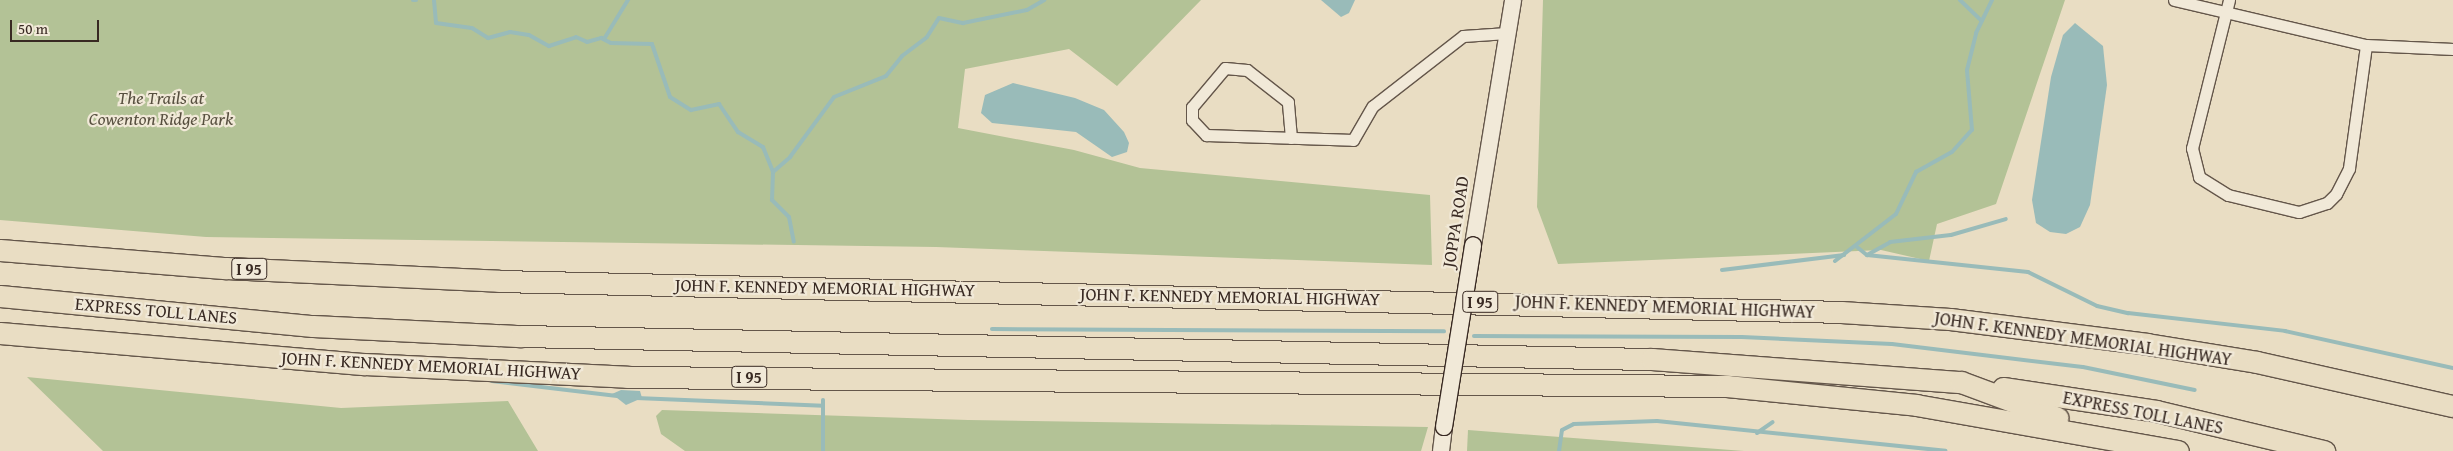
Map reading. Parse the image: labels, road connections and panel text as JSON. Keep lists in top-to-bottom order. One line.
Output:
{"streets":{"highway":["I 95","JOHN F. KENNEDY MEMORIAL HIGHWAY","EXPRESS TOLL LANES"],"street":["JOPPA ROAD"]},"parks":["The Trails at Cowenton Ridge Park"],"scale_bar":"50 m"}
